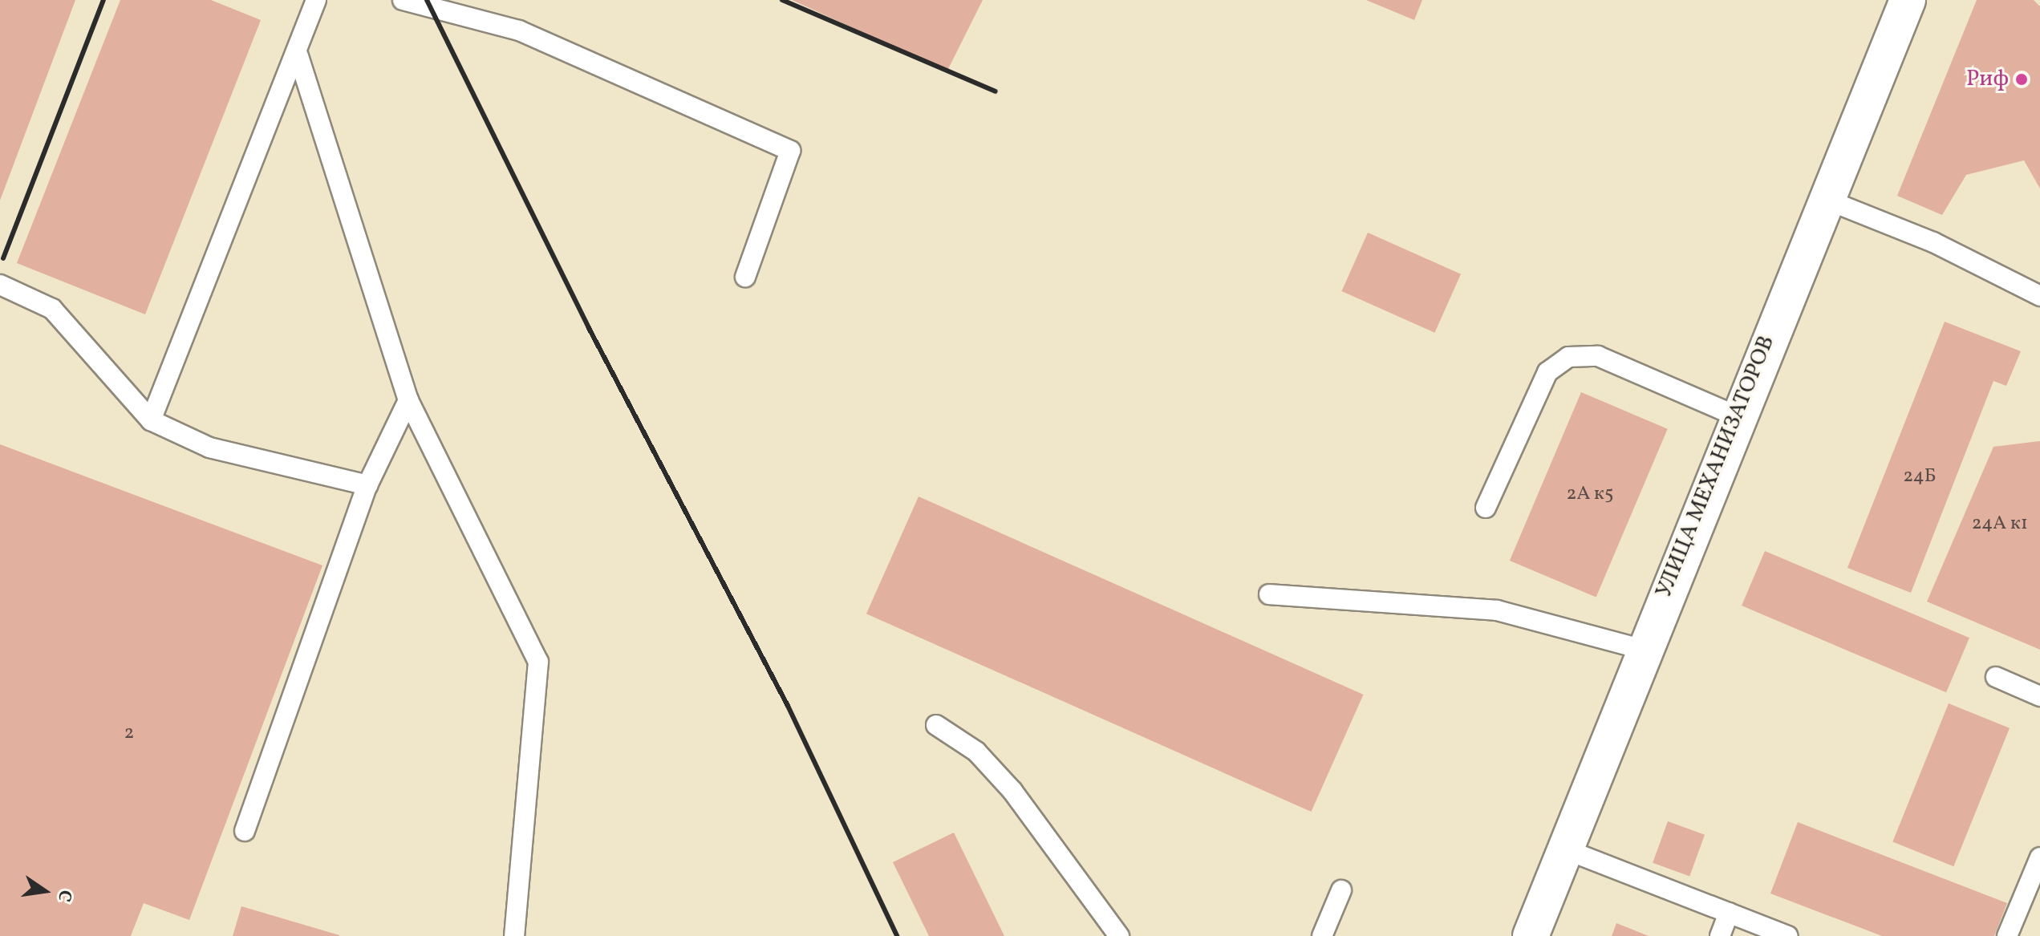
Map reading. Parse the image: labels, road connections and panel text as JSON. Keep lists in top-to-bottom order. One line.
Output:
{"streets":{"street":["УЛИЦА МЕХАНИЗАТОРОВ"]},"places":["Риф"],"house_numbers":["24Б","2А к5","24А к1","2"],"north":"right"}
